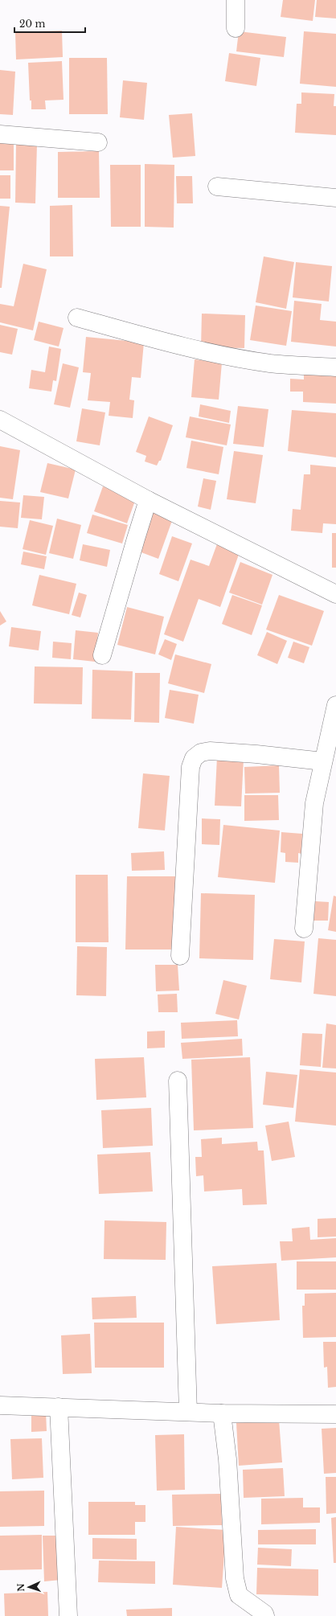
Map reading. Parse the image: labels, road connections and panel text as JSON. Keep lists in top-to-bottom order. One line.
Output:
{"scale_bar":"20 m","north":"left"}
